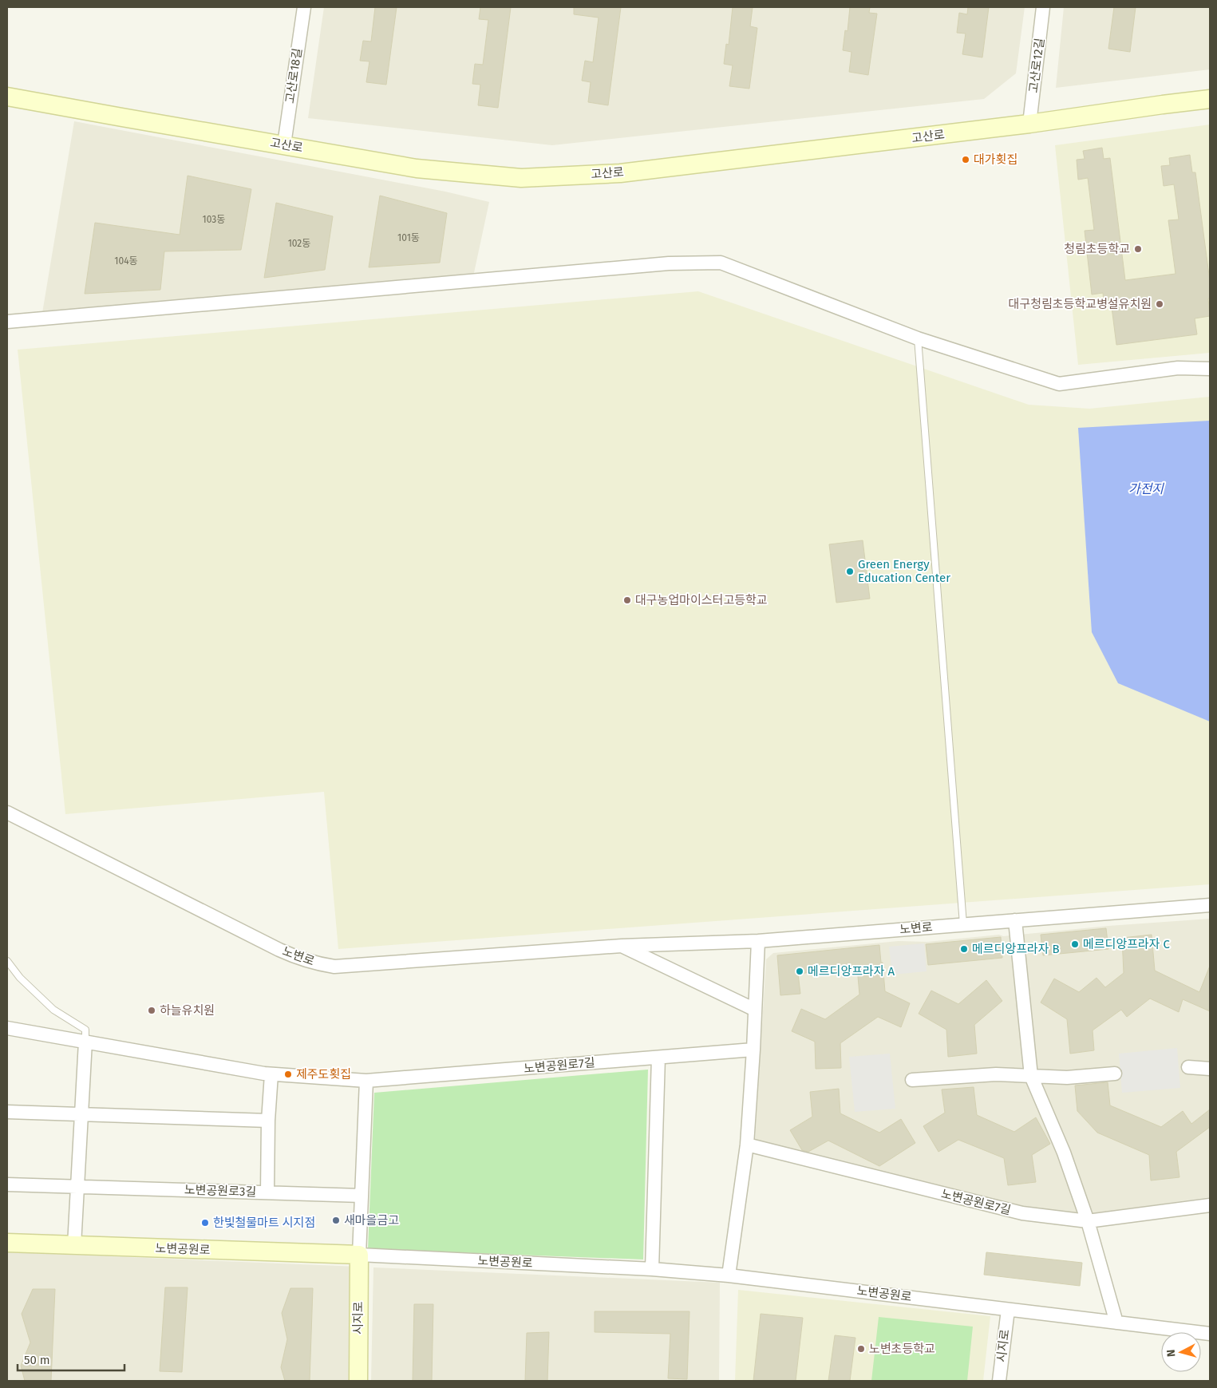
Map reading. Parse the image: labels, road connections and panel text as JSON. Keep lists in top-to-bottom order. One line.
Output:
{"streets":{"main road":["고산로","노변공원로","시지로"],"street":["고산로12길","고산로18길","노변로","노변공원로7길","노변공원로3길"]},"crossings":[["고산로12길","고산로"],["고산로18길","고산로"],["노변공원로","시지로"]],"water":["가전지"],"places":["대가횟집","청림초등학교","대구청림초등학교병설유치원","Green Energy Education Center","대구농업마이스터고등학교","메르디앙프라자 C","메르디앙프라자 B","메르디앙프라자 A","하늘유치원","제주도횟집","새마을금고","한빛철물마트 시지점","노변초등학교"],"house_numbers":["103동","101동","102동","104동"],"scale_bar":"50 m","north":"left"}
